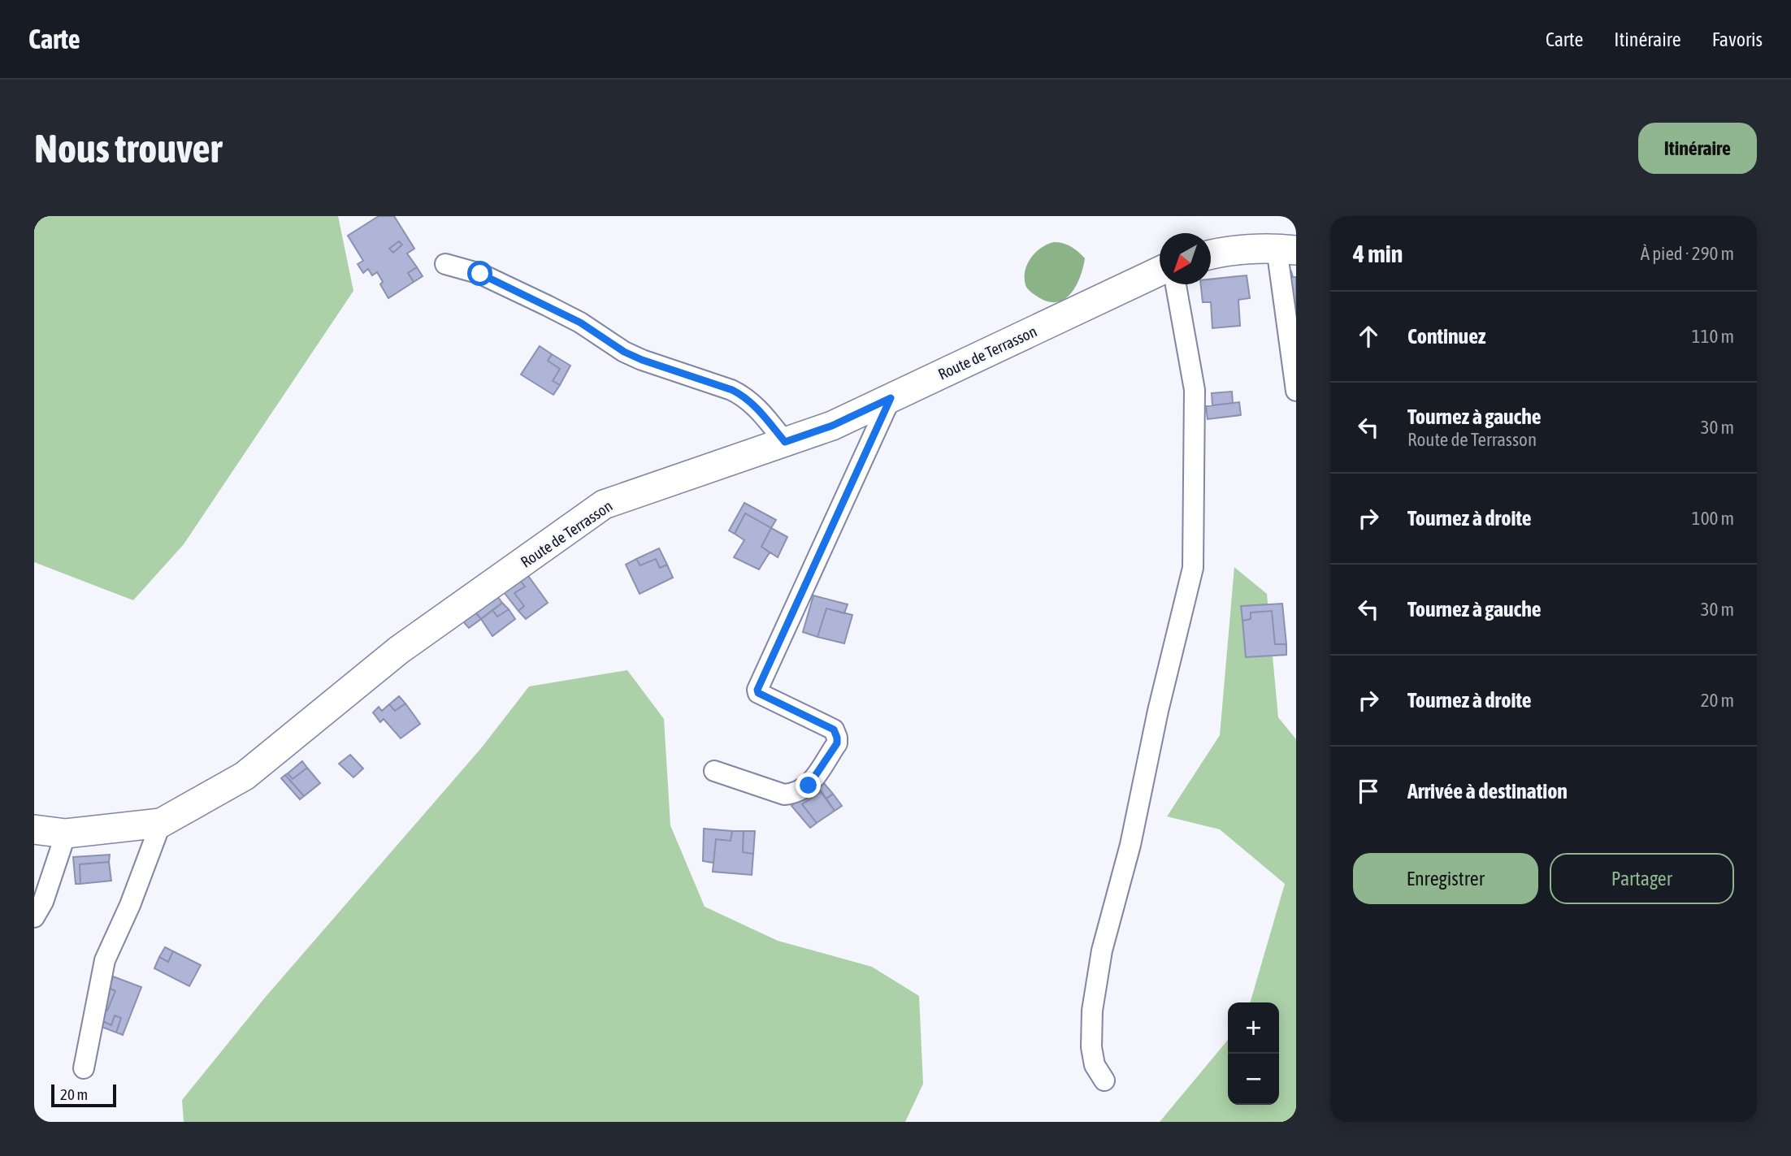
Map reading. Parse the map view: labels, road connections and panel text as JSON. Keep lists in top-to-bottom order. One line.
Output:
{"streets":{"street":["Route de Terrasson"]},"scale_bar":"20 m","north":"bottom left","page":{"header":"Carte","nav":["Carte","Itinéraire","Favoris"],"buttons":["Itinéraire",["Enregistrer","Partager"]],"title":"Nous trouver","heading":["4 min","À pied · 290 m"],"list":[["Continuez","110 m"],["Tournez à gauche","Route de Terrasson","30 m"],["Tournez à droite","100 m"],["Tournez à gauche","30 m"],["Tournez à droite","20 m"],"Arrivée à destination"],"map_buttons":["+","−"],"scale":"20 m"}}
